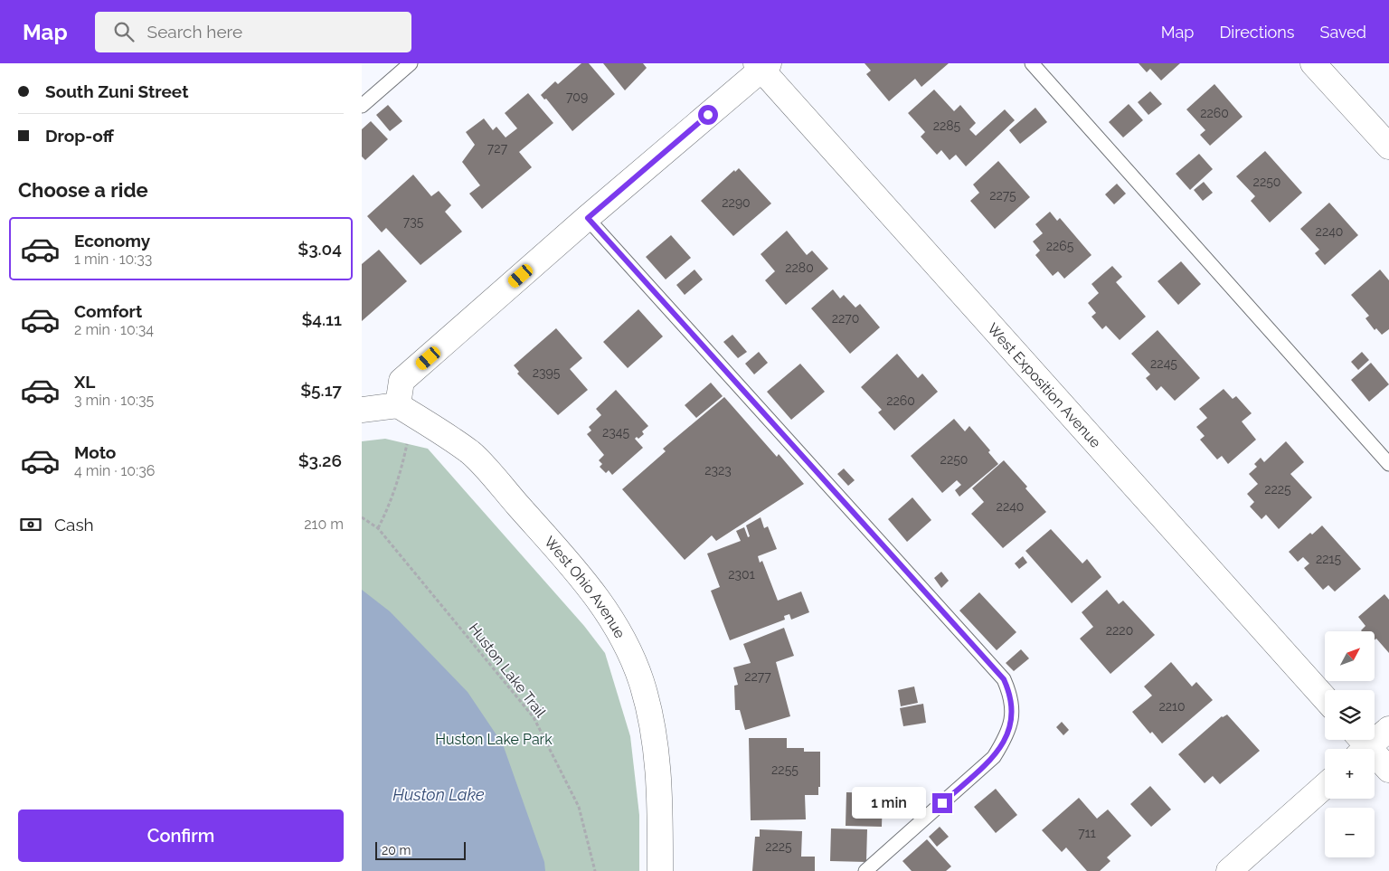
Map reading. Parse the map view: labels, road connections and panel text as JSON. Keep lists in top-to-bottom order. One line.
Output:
{"streets":{"street":["West Exposition Avenue","West Ohio Avenue"],"path":["Huston Lake Trail"]},"water":["Huston Lake"],"parks":["Huston Lake Park"],"house_numbers":["709","2260","2285","727","2250","2275","2290","735","2240","2265","2280","2270","2245","2395","2260","2345","2250","2323","2225","2240","2215","2301","2220","2277","2210","2255","711","2225"],"scale_bar":"20 m","north":"top right","page":{"header":"Map","search":"Search here","nav":["Map","Directions","Saved"],"banner":["South Zuni Street","Drop-off"],"heading":"Choose a ride","list":[{"name":"Economy","note":"1 min · 10:33","value":"$3.04"},{"name":"Comfort","note":"2 min · 10:34","value":"$4.11"},{"name":"XL","note":"3 min · 10:35","value":"$5.17"},{"name":"Moto","note":"4 min · 10:36","value":"$3.26"}],"pay":["Cash","210 m"],"map_buttons":["+","−"],"bubble":"1 min","buttons":"Confirm","scale":"20 m"}}
